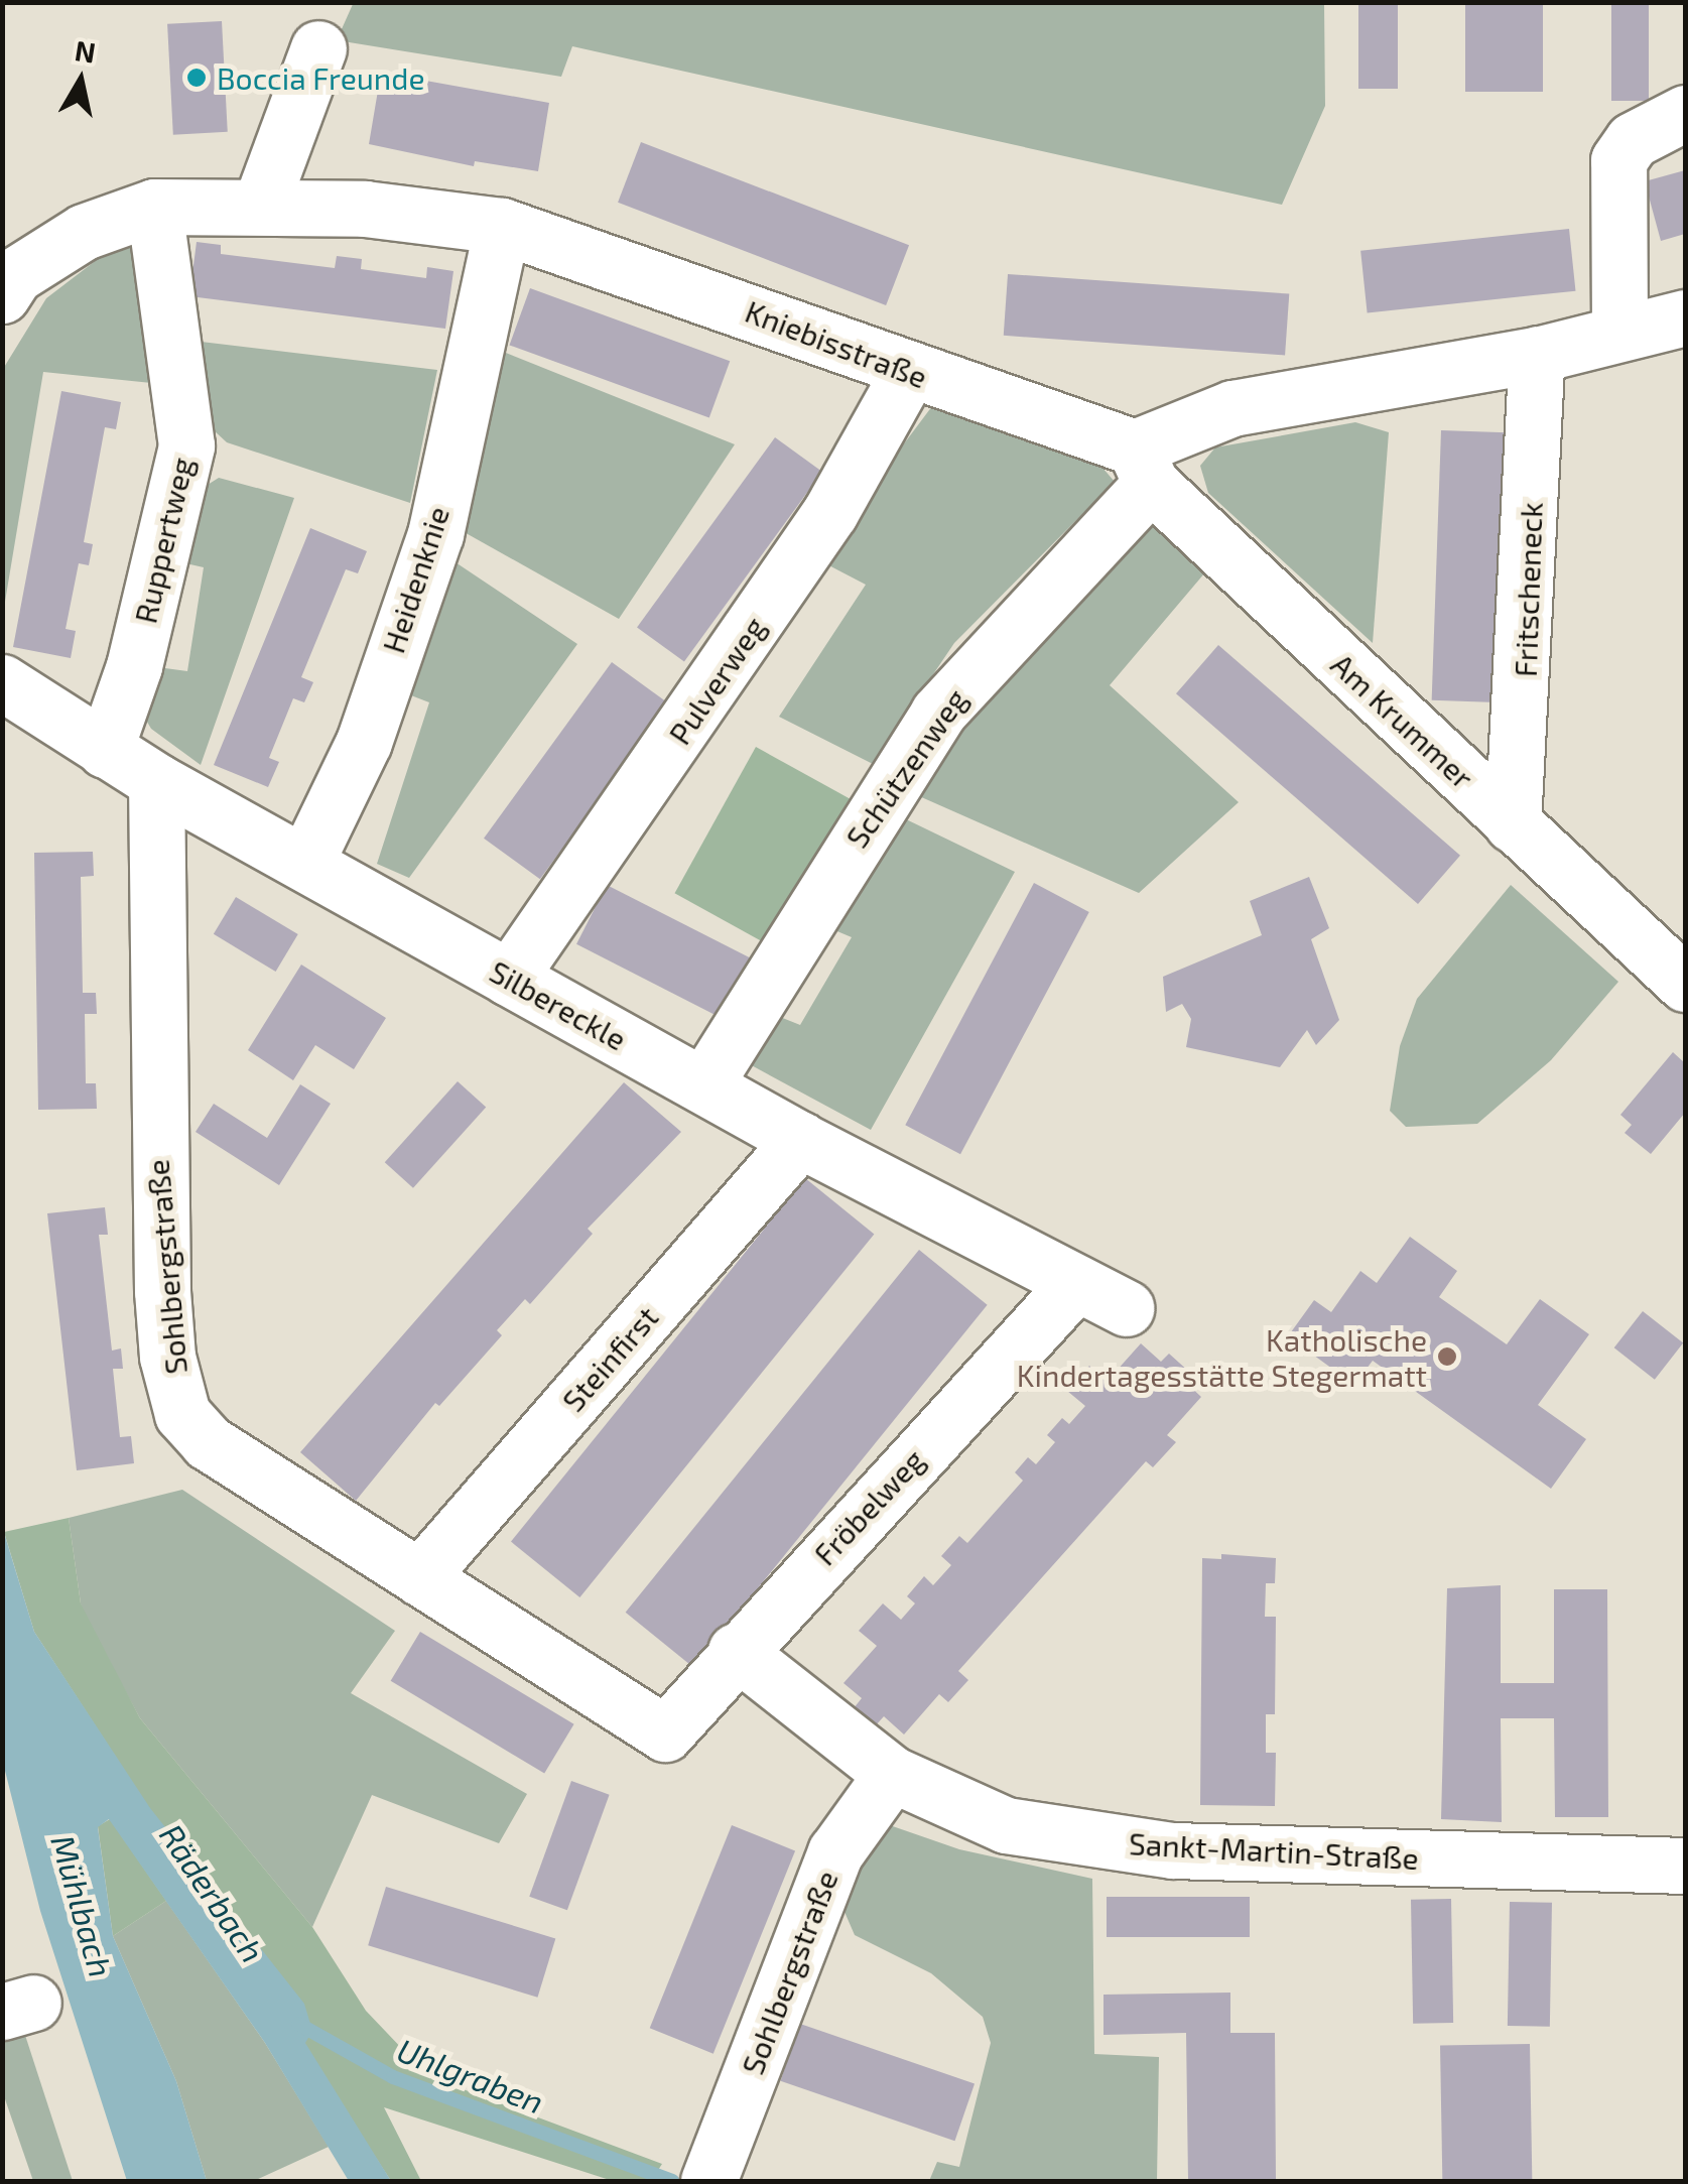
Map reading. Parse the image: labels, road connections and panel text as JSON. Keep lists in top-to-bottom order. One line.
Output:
{"streets":{"street":["Kniebisstraße","Ruppertweg","Heidenknie","Fritscheneck","Pulverweg","Am Krummer","Schützenweg","Silbereckle","Sohlbergstraße","Steinfirst","Fröbelweg","Sankt-Martin-Straße"]},"crossings":[["Kniebisstraße","Ruppertweg"],["Kniebisstraße","Heidenknie"],["Kniebisstraße","Pulverweg"],["Kniebisstraße","Am Krummer"],["Kniebisstraße","Schützenweg"],["Ruppertweg","Silbereckle"],["Heidenknie","Silbereckle"],["Fritscheneck","Am Krummer"],["Pulverweg","Silbereckle"],["Am Krummer","Schützenweg"],["Schützenweg","Silbereckle"],["Silbereckle","Sohlbergstraße"],["Silbereckle","Steinfirst"],["Silbereckle","Fröbelweg"],["Sohlbergstraße","Steinfirst"],["Sohlbergstraße","Fröbelweg"],["Sohlbergstraße","Sankt-Martin-Straße"],["Fröbelweg","Sankt-Martin-Straße"]],"water":["Räderbach","Mühlbach","Uhlgraben"],"places":["Boccia Freunde","Katholische Kindertagesstätte Stegermatt"],"north":"top"}
